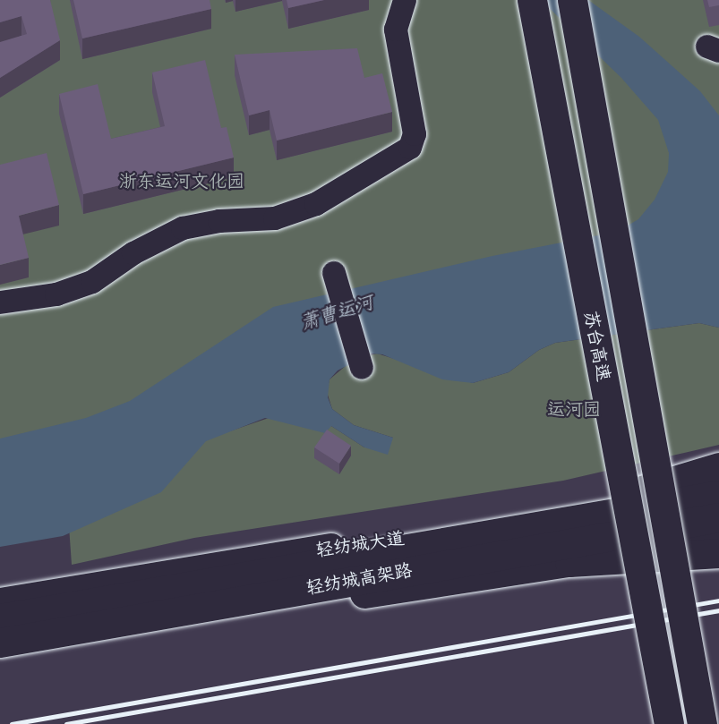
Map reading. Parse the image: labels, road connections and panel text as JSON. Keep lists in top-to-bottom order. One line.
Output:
{"streets":{"main road":["苏台高速","轻纺城大道","轻纺城高架路"]},"water":["萧曹运河"],"parks":["浙东运河文化园","运河园"]}
